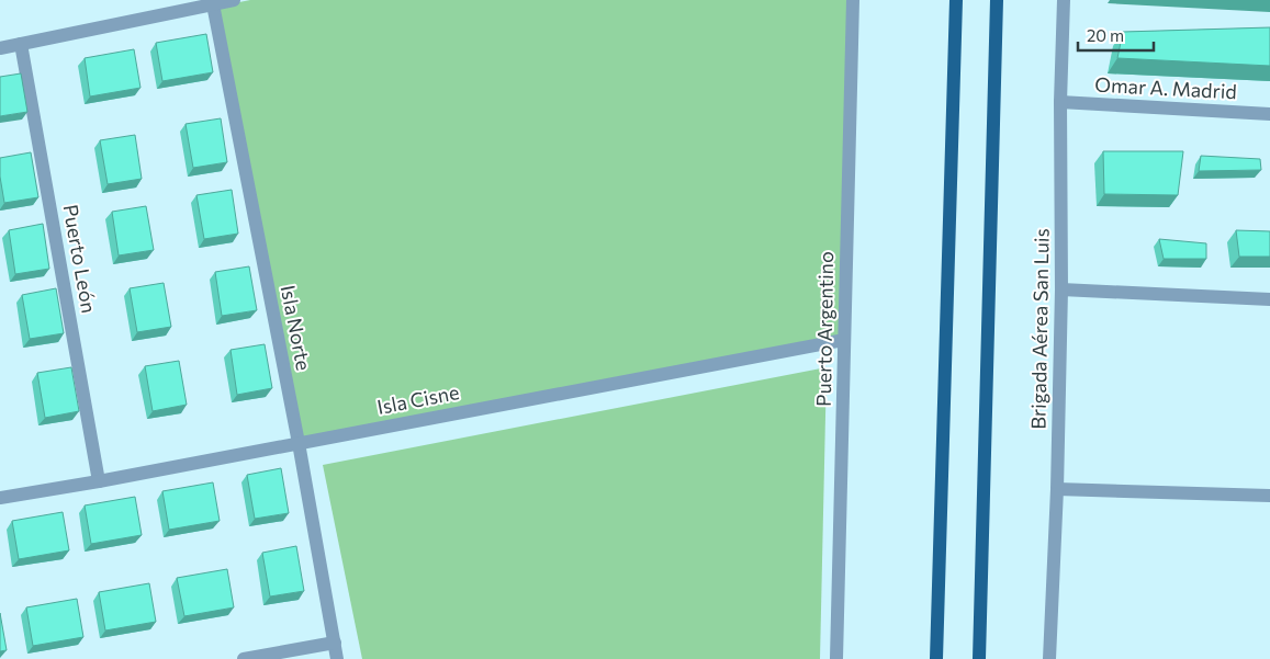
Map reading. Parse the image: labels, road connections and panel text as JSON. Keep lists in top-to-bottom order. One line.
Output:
{"streets":{"street":["Omar A. Madrid","Puerto León","Isla Norte","Puerto Argentino","Brigada Aérea San Luis","Isla Cisne"]},"crossings":[["Omar A. Madrid","Brigada Aérea San Luis"],["Puerto León","Isla Cisne"],["Isla Norte","Isla Cisne"],["Puerto Argentino","Isla Cisne"]],"scale_bar":"20 m"}
